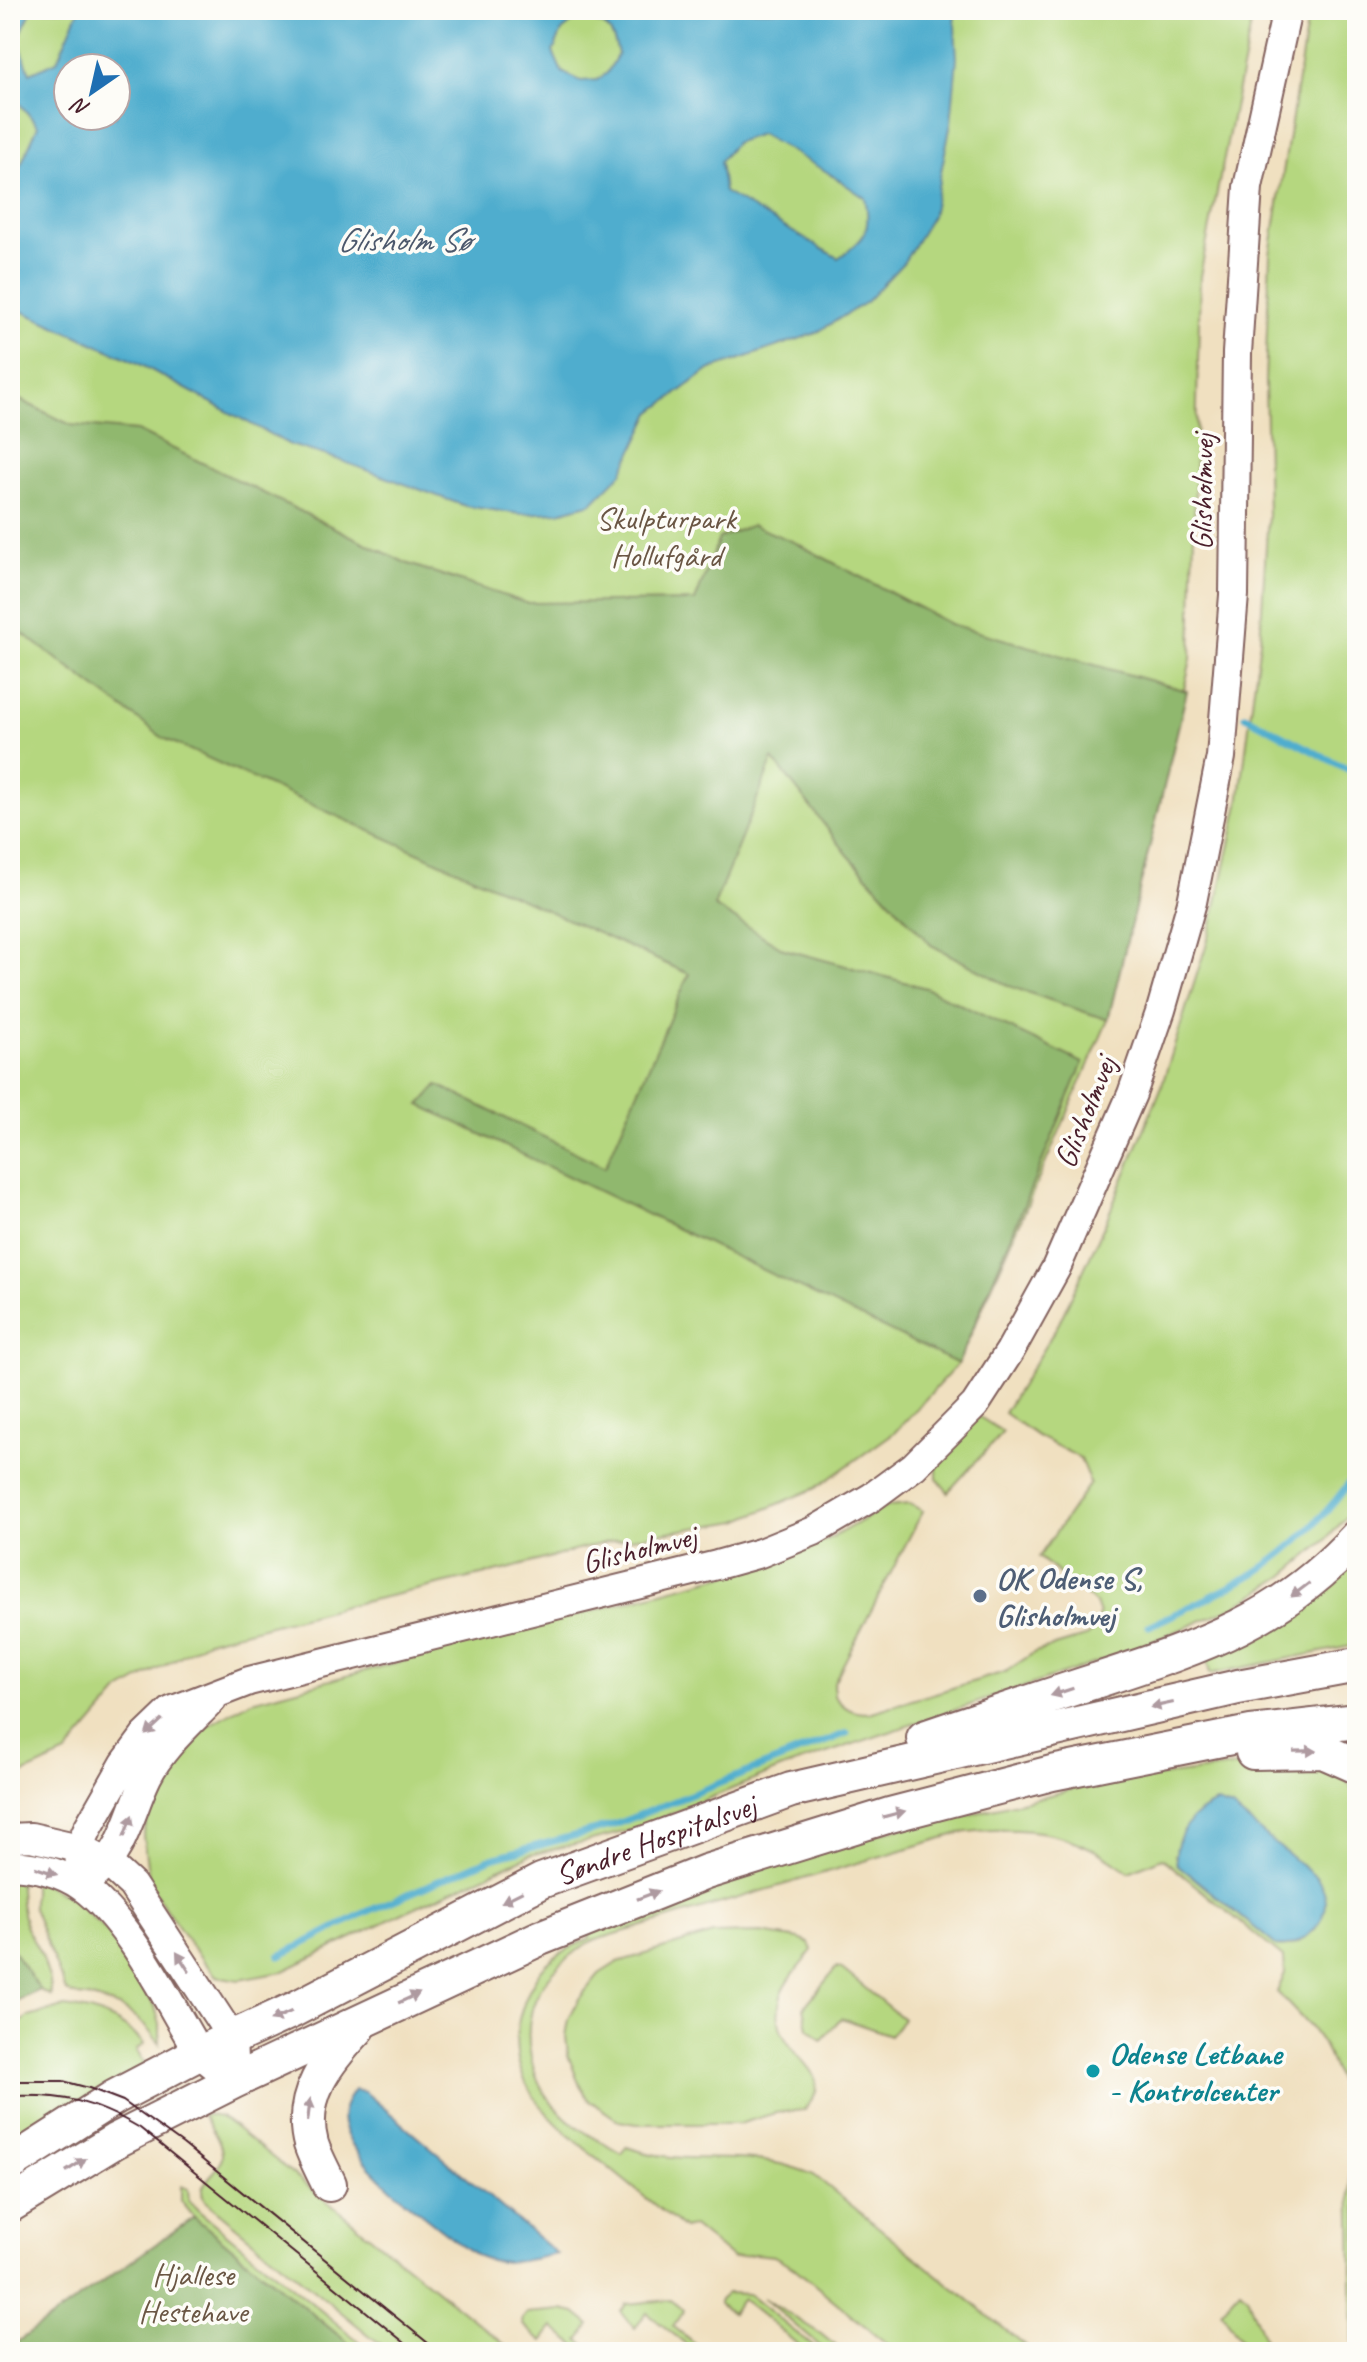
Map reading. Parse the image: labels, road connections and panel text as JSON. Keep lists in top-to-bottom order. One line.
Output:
{"streets":{"street":["Glisholmvej","Søndre Hospitalsvej"]},"water":["Glisholm Sø"],"parks":["Skulpturpark Hollufgård","Hjallese Hestehave"],"places":["OK Odense S, Glisholmvej","Odense Letbane - Kontrolcenter"],"north":"bottom left"}
